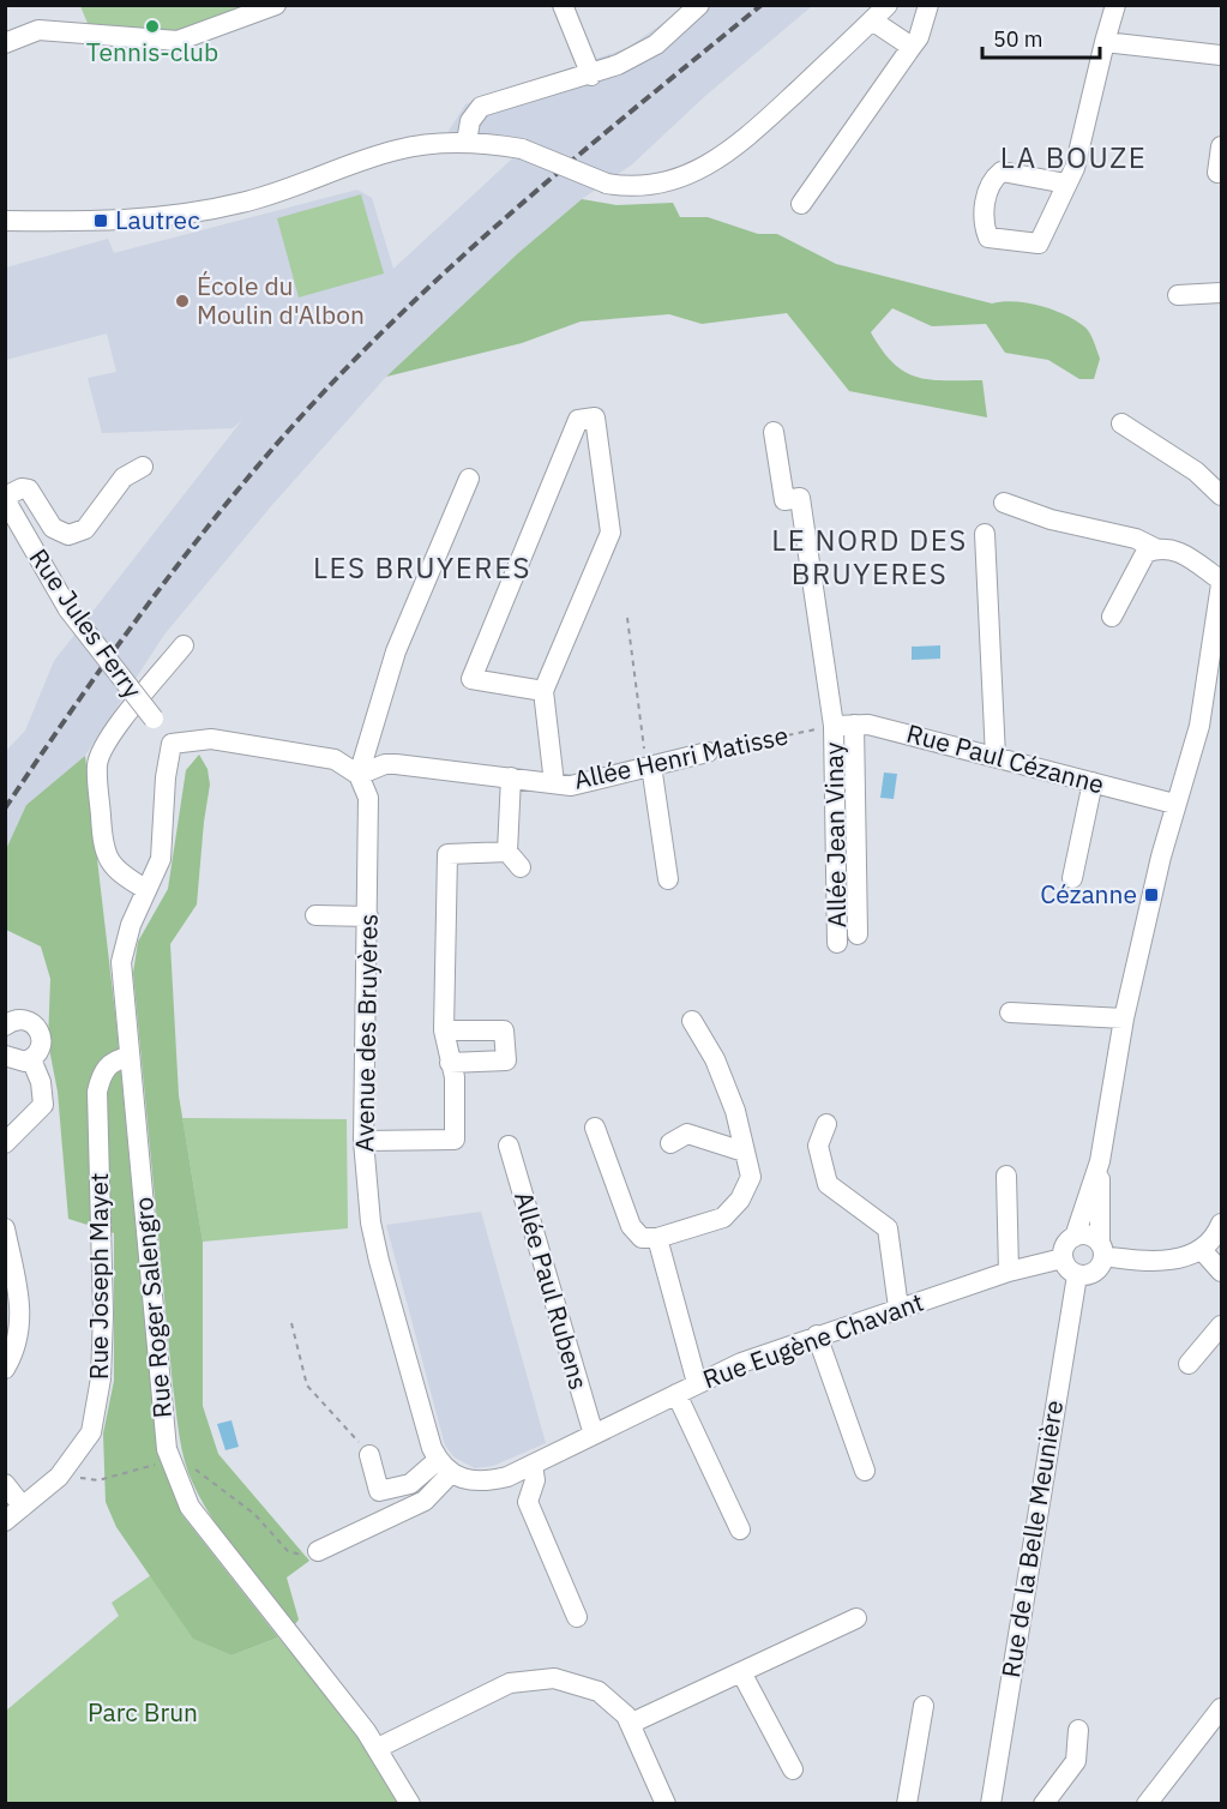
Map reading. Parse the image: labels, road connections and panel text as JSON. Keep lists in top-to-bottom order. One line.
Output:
{"streets":{"street":["Rue Jules Ferry","Allée Henri Matisse","Rue Paul Cézanne","Allée Jean Vinay","Avenue des Bruyères","Rue Joseph Mayet","Allée Paul Rubens","Rue Roger Salengro","Rue Eugène Chavant","Rue de la Belle Meunière"]},"crossings":[["Rue Jules Ferry","Rue Roger Salengro"],["Allée Henri Matisse","Rue Paul Cézanne"],["Allée Henri Matisse","Allée Jean Vinay"],["Allée Henri Matisse","Avenue des Bruyères"],["Rue Paul Cézanne","Allée Jean Vinay"],["Avenue des Bruyères","Rue Eugène Chavant"],["Rue Joseph Mayet","Rue Roger Salengro"],["Allée Paul Rubens","Rue Eugène Chavant"],["Rue Eugène Chavant","Rue de la Belle Meunière"]],"districts":["LA BOUZE","LE NORD DES BRUYERES","LES BRUYERES"],"parks":["Parc Brun"],"places":{"other":["Tennis-club","École du Moulin d'Albon"],"transit":["Lautrec","Cézanne"]},"scale_bar":"50 m"}
